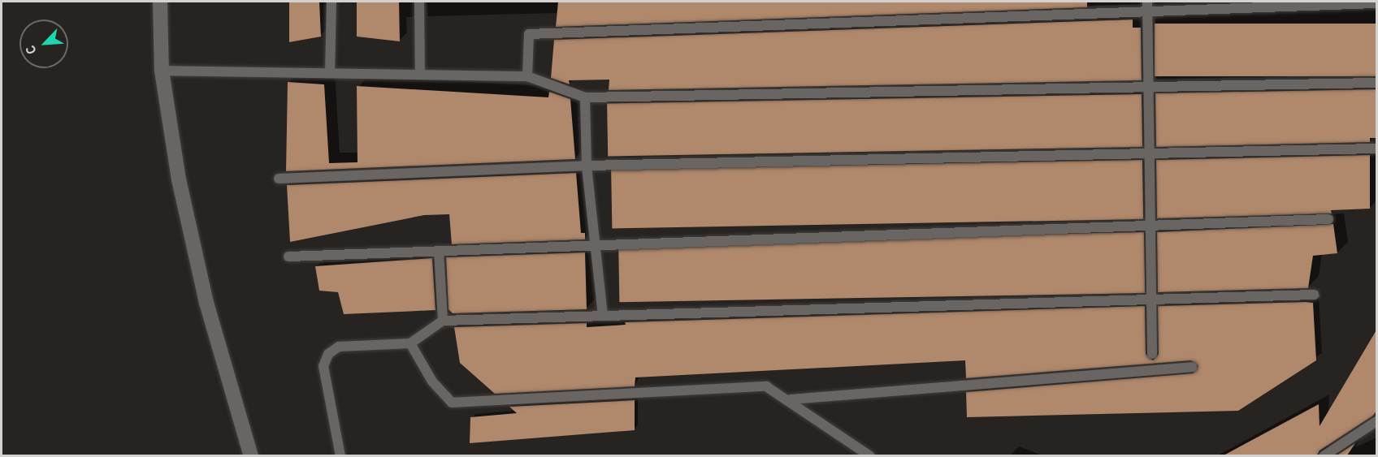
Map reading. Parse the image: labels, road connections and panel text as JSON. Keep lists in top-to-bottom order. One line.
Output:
{"north":"bottom left"}
